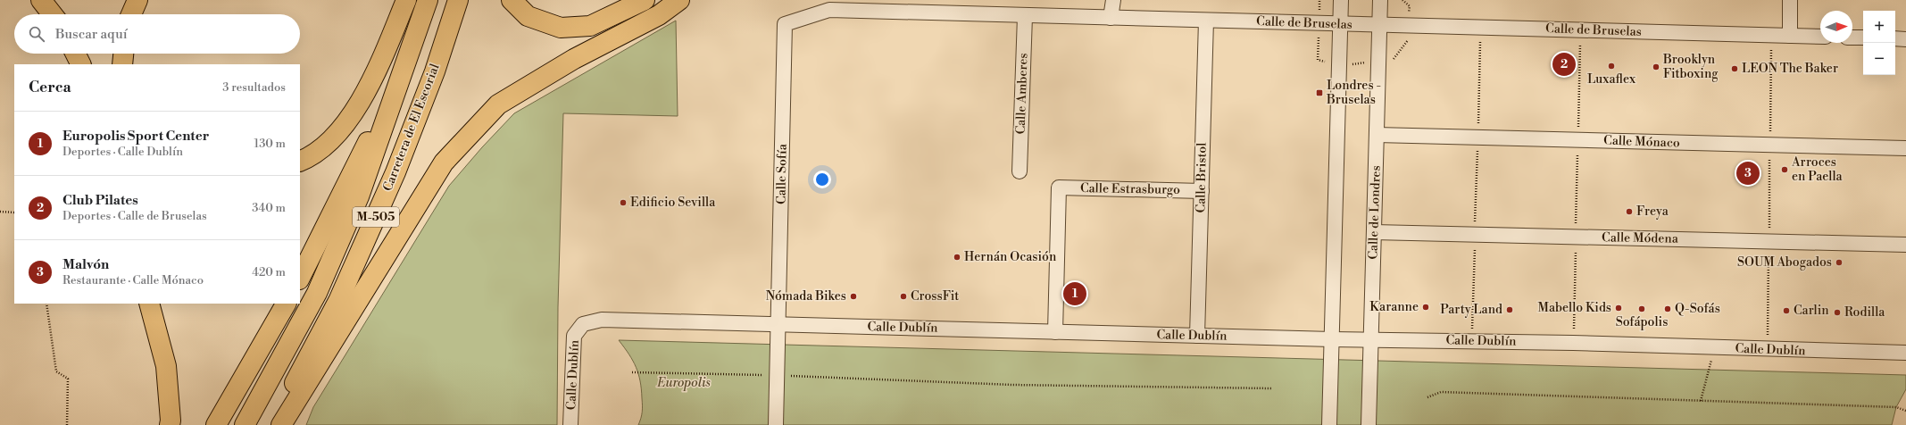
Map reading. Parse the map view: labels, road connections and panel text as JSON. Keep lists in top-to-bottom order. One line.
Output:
{"streets":{"highway":["Carretera de El Escorial","M-505"],"street":["Calle de Bruselas","Calle Amberes","Calle Mónaco","Calle Sofía","Calle Bristol","Calle Estrasburgo","Calle de Londres","Calle Módena","Calle Dublín"]},"crossings":[["Calle de Bruselas","Calle Amberes"],["Calle de Bruselas","Calle Sofía"],["Calle de Bruselas","Calle Bristol"],["Calle de Bruselas","Calle de Londres"],["Carretera de El Escorial","M-505"],["Calle Mónaco","Calle de Londres"],["Calle Sofía","Calle Dublín"],["Calle Bristol","Calle Estrasburgo"],["Calle Bristol","Calle Dublín"],["Calle Estrasburgo","Calle Dublín"],["Calle de Londres","Calle Módena"],["Calle de Londres","Calle Dublín"]],"parks":["Europolis"],"places":{"other":["Luxaflex","Brooklyn Fitboxing","LEON The Baker","Arroces en Paella","Edificio Sevilla","Freya","Hernán Ocasión","SOUM Abogados","Nómada Bikes","CrossFit","Karanne","Mabello Kids","Sofápolis","Q-Sofás","Party Land","Carlin","Rodilla"],"transit":["Londres - Bruselas"]},"north":"right","page":{"map_buttons":["+","−"],"search":"Buscar aquí","pins":["2","3","1"],"heading":["Cerca","3 resultados"],"list":[{"mark":"1","name":"Europolis Sport Center","note":"Deportes · Calle Dublín","value":"130 m"},{"mark":"2","name":"Club Pilates","note":"Deportes · Calle de Bruselas","value":"340 m"},{"mark":"3","name":"Malvón","note":"Restaurante · Calle Mónaco","value":"420 m"}]}}
